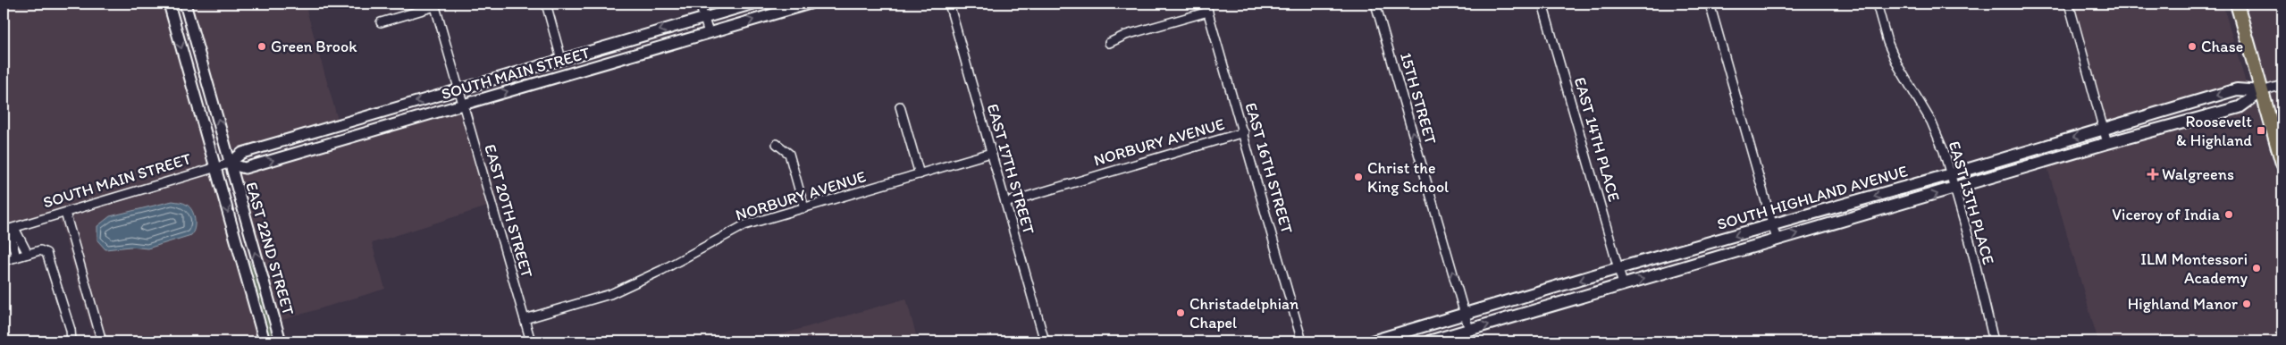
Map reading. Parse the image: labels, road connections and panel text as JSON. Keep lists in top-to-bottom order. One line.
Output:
{"streets":{"main road":["SOUTH HIGHLAND AVENUE"],"street":["SOUTH MAIN STREET","15TH STREET","EAST 14TH PLACE","NORBURY AVENUE","EAST 16TH STREET","EAST 17TH STREET","EAST 13TH PLACE","EAST 20TH STREET","EAST 22ND STREET"]},"crossings":[["SOUTH MAIN STREET","EAST 20TH STREET"],["SOUTH MAIN STREET","EAST 22ND STREET"],["15TH STREET","SOUTH HIGHLAND AVENUE"],["EAST 14TH PLACE","SOUTH HIGHLAND AVENUE"],["NORBURY AVENUE","EAST 16TH STREET"],["NORBURY AVENUE","EAST 17TH STREET"],["NORBURY AVENUE","EAST 20TH STREET"],["SOUTH HIGHLAND AVENUE","EAST 13TH PLACE"]],"one_way":["15TH STREET"],"places":{"other":["Green Brook","Chase","Christ the King School","Viceroy of India","ILM Montessori Academy","Highland Manor","Christadelphian Chapel"],"transit":["Roosevelt & Highland"],"health":["Walgreens"]}}
